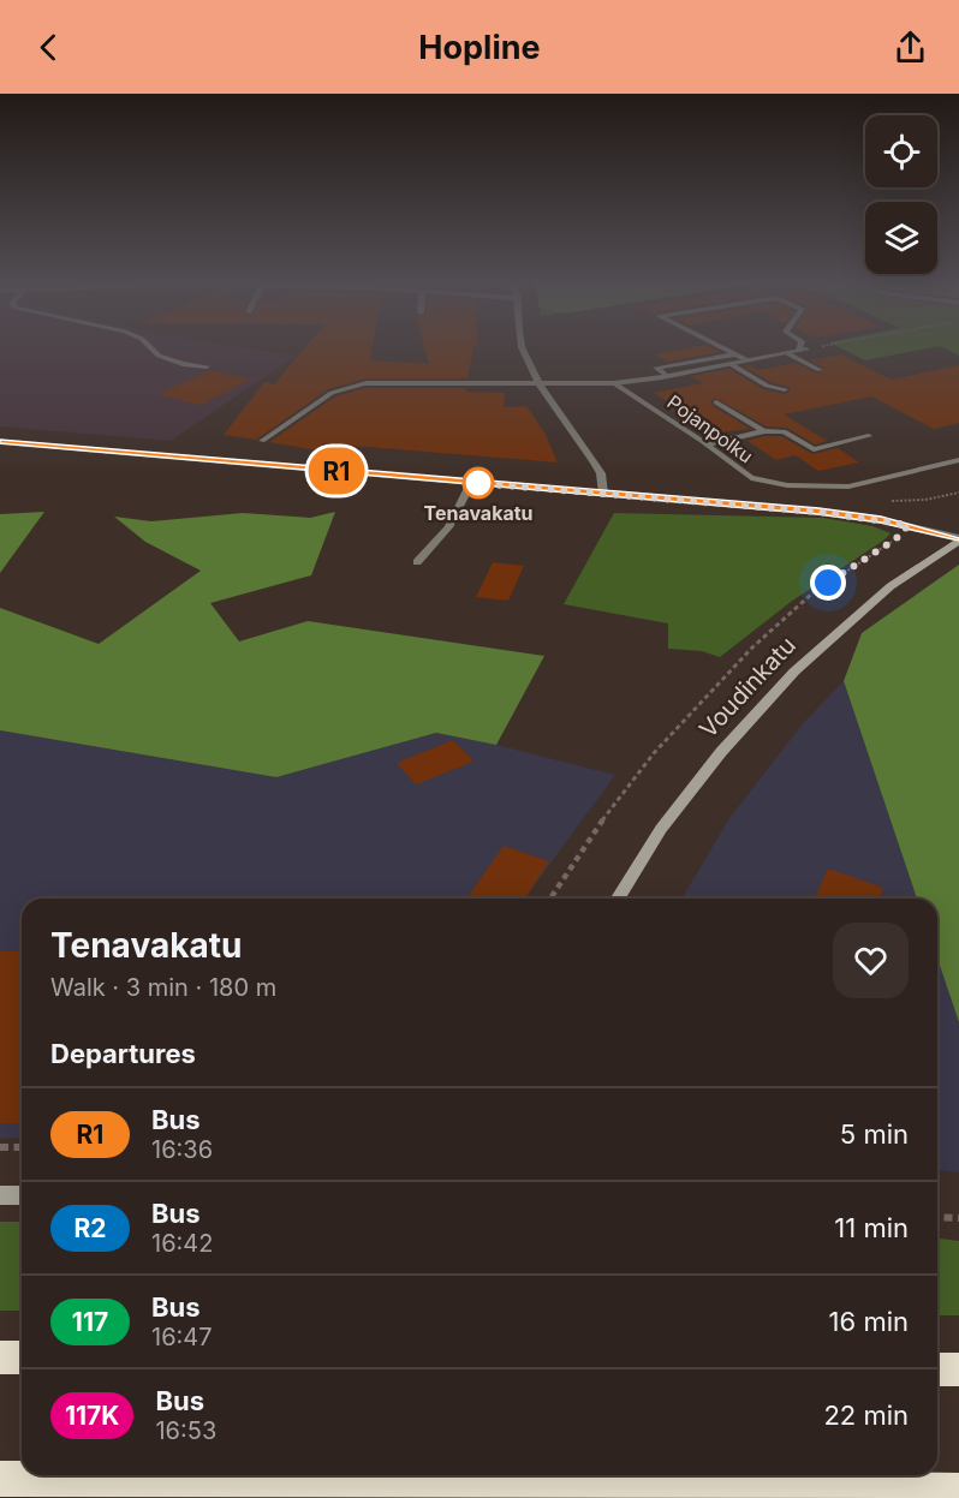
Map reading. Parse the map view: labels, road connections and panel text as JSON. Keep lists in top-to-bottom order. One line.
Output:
{"streets":{"main road":["Voudinkatu"],"lane":["Pojanpolku"]},"places":["Tenavakatu"],"lines":["bus line R1"],"page":{"header":"Hopline","on_map":"R1","heading":[["Tenavakatu","Walk · 3 min · 180 m"],"Departures"],"list":[{"mark":"R1","name":"Bus","note":"16:36","value":"5 min"},{"mark":"R2","name":"Bus","note":"16:42","value":"11 min"},{"mark":"117","name":"Bus","note":"16:47","value":"16 min"},{"mark":"117K","name":"Bus","note":"16:53","value":"22 min"}]}}
